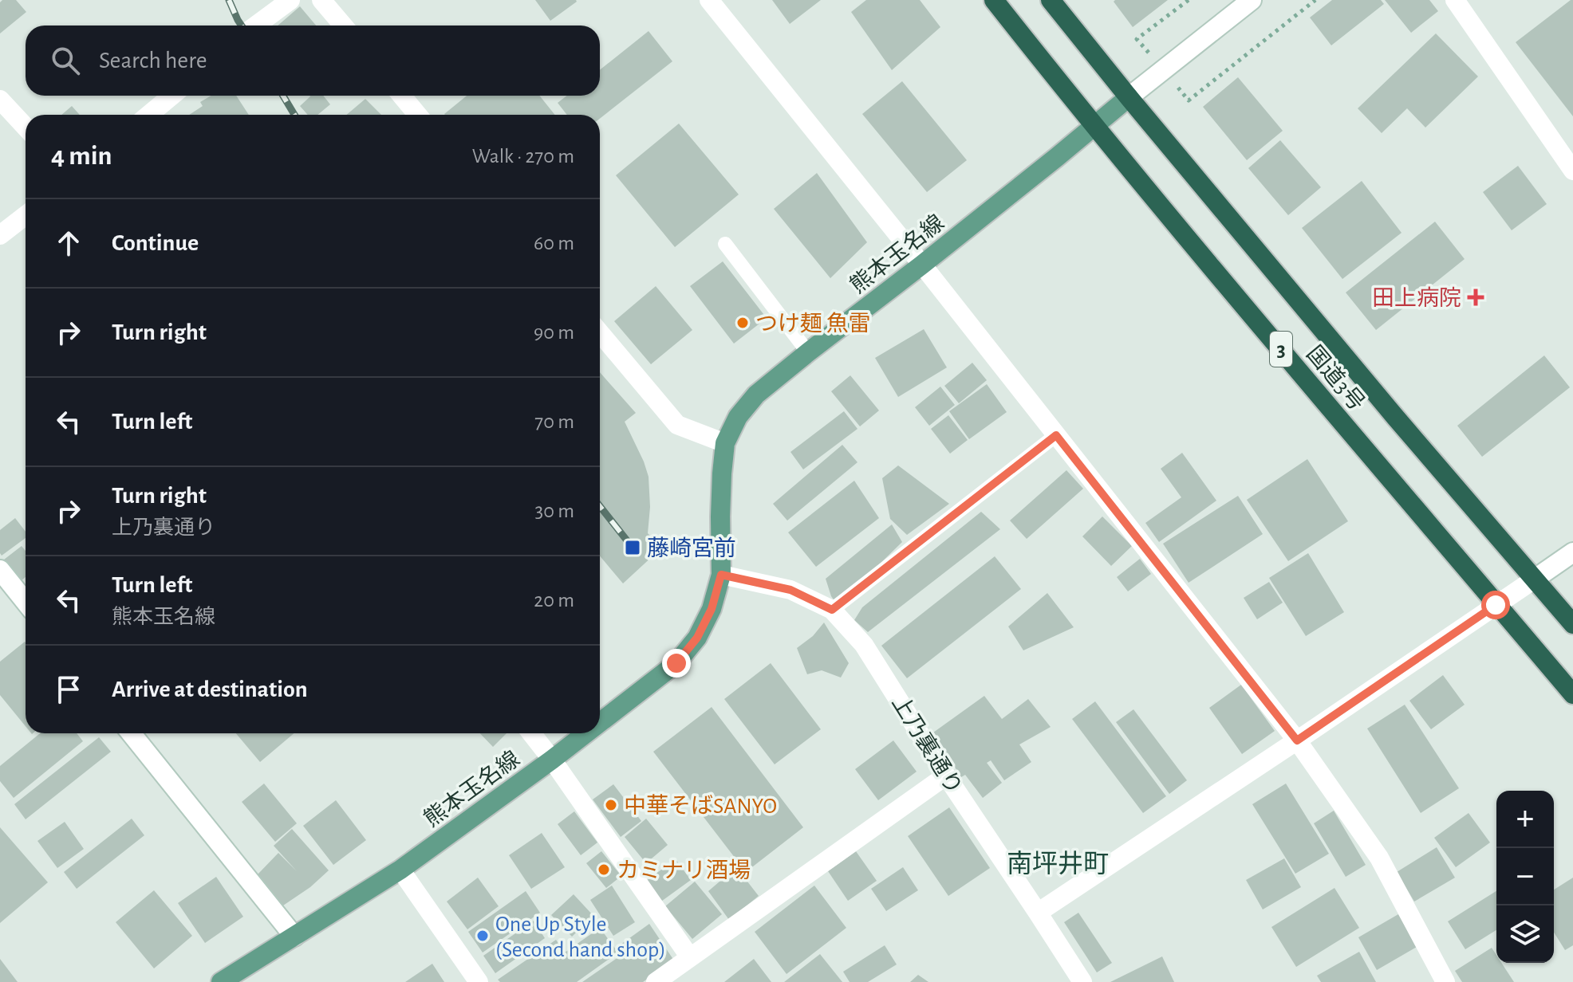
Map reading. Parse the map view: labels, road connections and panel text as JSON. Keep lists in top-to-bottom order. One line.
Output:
{"streets":{"highway":["3","国道3号"],"main road":["熊本玉名線"],"street":["上乃裏通り"]},"crossings":[["熊本玉名線","国道3号"],["熊本玉名線","上乃裏通り"]],"districts":["南坪井町"],"places":{"health":["田上病院"],"other":["つけ麺 魚雷","中華そばSANYO","カミナリ酒場","One Up Style (Second hand shop)"],"transit":["藤崎宮前"]},"page":{"search":"Search here","heading":["4 min","Walk · 270 m"],"list":[["Continue","60 m"],["Turn right","90 m"],["Turn left","70 m"],["Turn right","上乃裏通り","30 m"],["Turn left","熊本玉名線","20 m"],"Arrive at destination"],"map_buttons":["+","−"]}}
